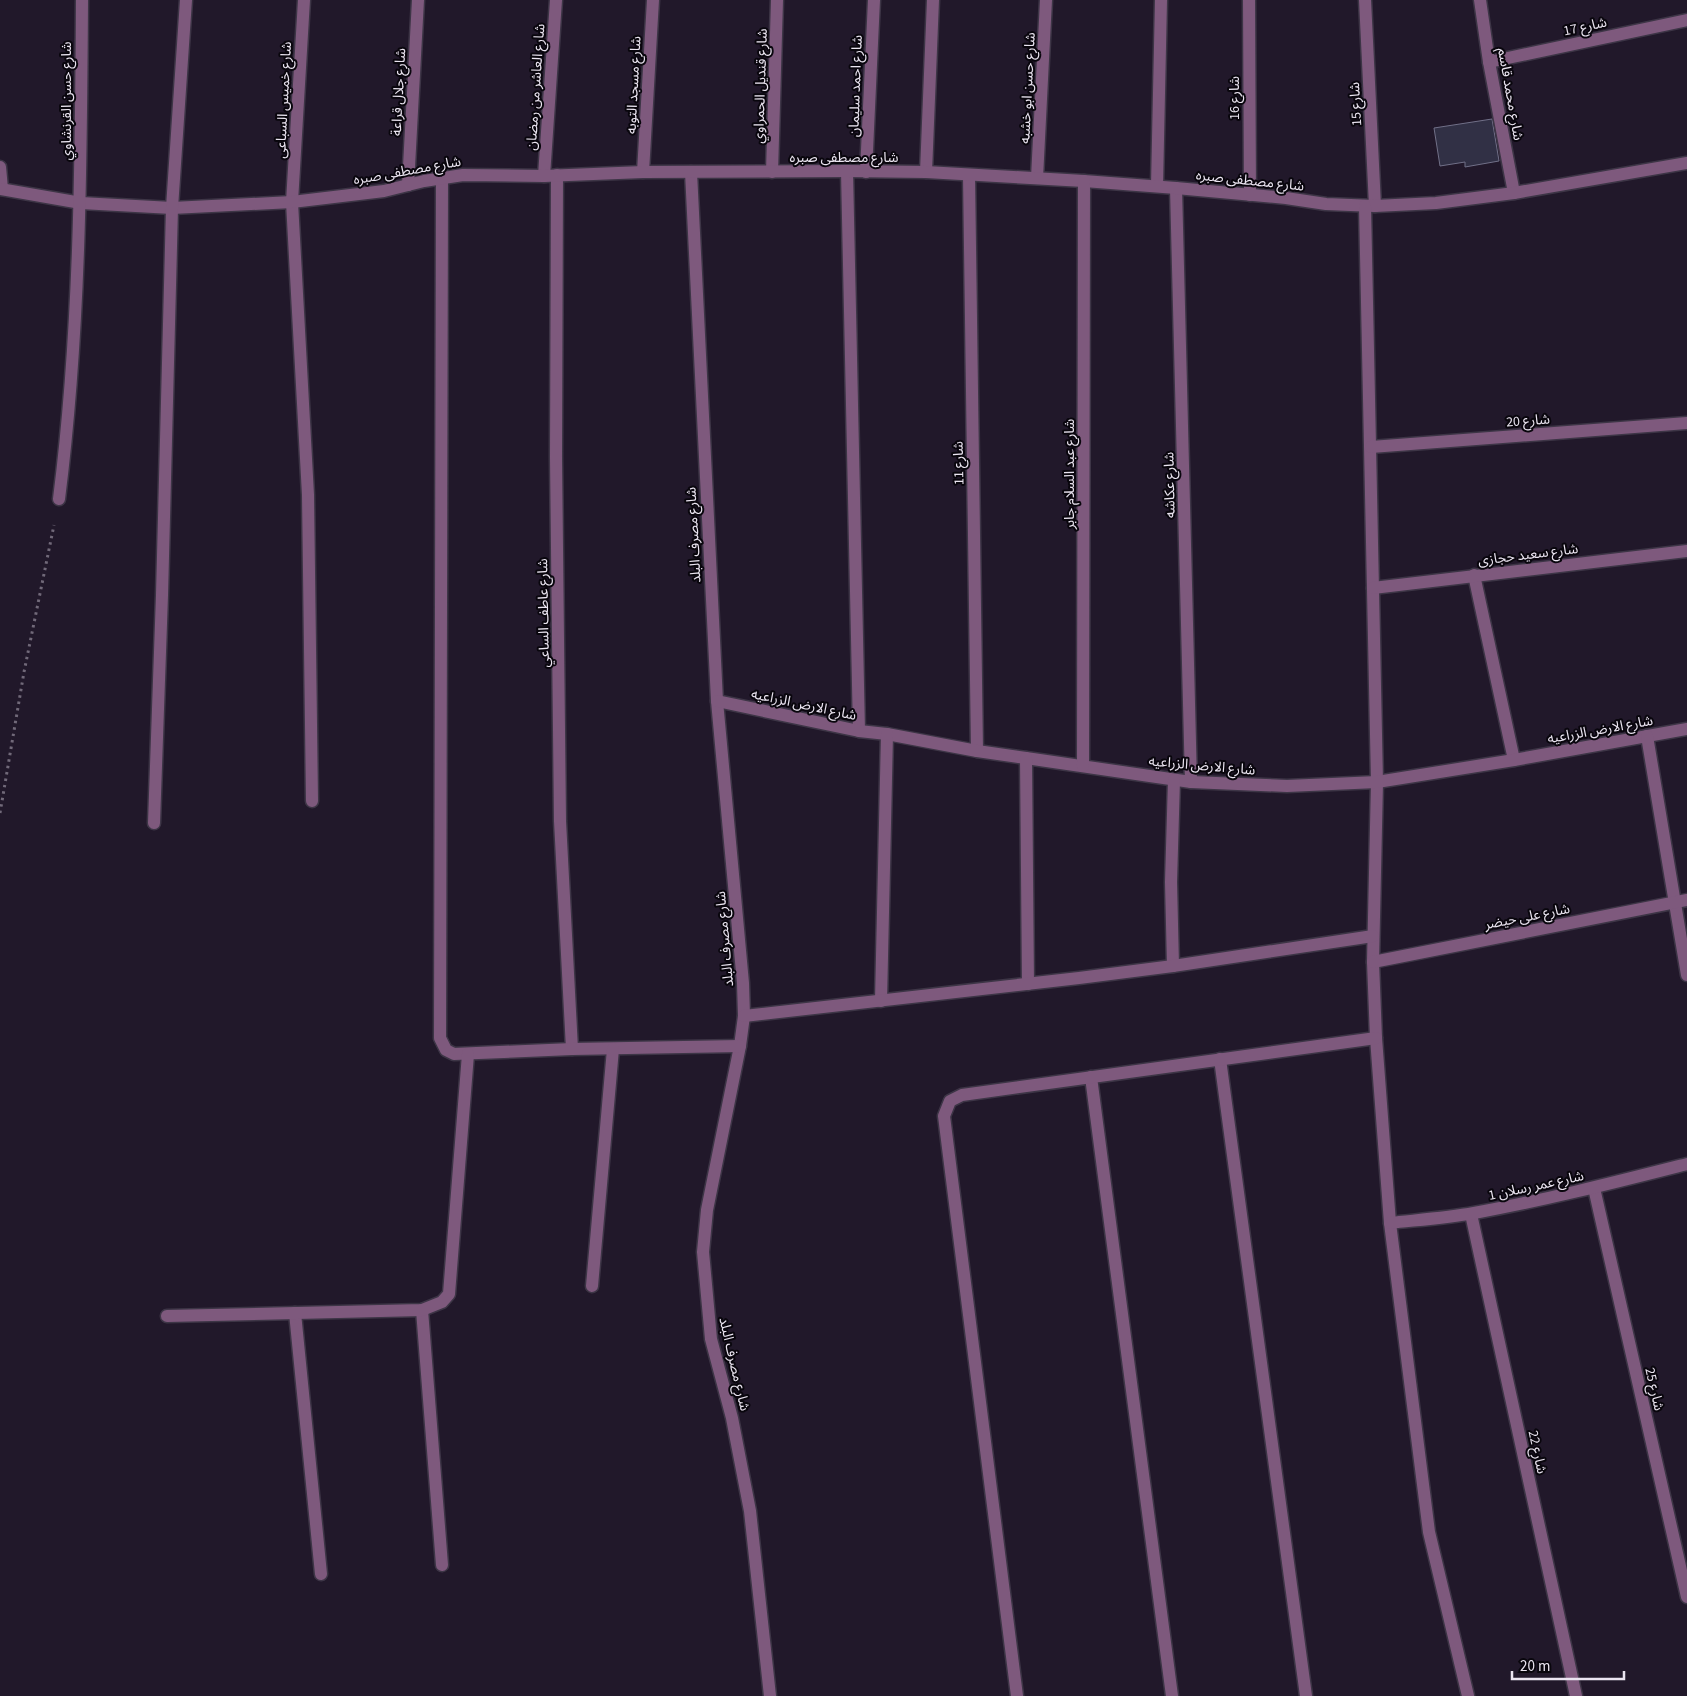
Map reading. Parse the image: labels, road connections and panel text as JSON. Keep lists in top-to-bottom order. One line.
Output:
{"streets":{"street":["شارع 17","شارع مسجد التوبه","شارع قنديل الحمراوي","شارع احمد سليمان","شارع العاشر من رمضان","شارع حسن ابو خشبه","شارع جلال قراعة","شارع محمد قاسم","شارع 16","شارع خميس السباعى","شارع حسن القرنشاوي","شارع 15","شارع مصطفى صبره","شارع 20","شارع 11","شارع عبد السلام جابر","شارع عكاشه","شارع مصرف البلد","شارع سعيد حجازى","شارع عاطف الساعي","شارع الارض الزراعيه","شارع على حيضر","شارع عمر رسلان 1","شارع 25","شارع 22"]},"crossings":[["شارع 17","شارع محمد قاسم"],["شارع مسجد التوبه","شارع مصطفى صبره"],["شارع قنديل الحمراوي","شارع مصطفى صبره"],["شارع احمد سليمان","شارع مصطفى صبره"],["شارع العاشر من رمضان","شارع مصطفى صبره"],["شارع حسن ابو خشبه","شارع مصطفى صبره"],["شارع جلال قراعة","شارع مصطفى صبره"],["شارع محمد قاسم","شارع مصطفى صبره"],["شارع 16","شارع مصطفى صبره"],["شارع خميس السباعى","شارع مصطفى صبره"],["شارع حسن القرنشاوي","شارع مصطفى صبره"],["شارع 15","شارع مصطفى صبره"],["شارع 15","شارع 20"],["شارع 15","شارع سعيد حجازى"],["شارع 15","شارع الارض الزراعيه"],["شارع 15","شارع على حيضر"],["شارع 15","شارع عمر رسلان 1"],["شارع مصطفى صبره","شارع 11"],["شارع مصطفى صبره","شارع عبد السلام جابر"],["شارع مصطفى صبره","شارع عكاشه"],["شارع مصطفى صبره","شارع مصرف البلد"],["شارع مصطفى صبره","شارع عاطف الساعي"],["شارع 11","شارع الارض الزراعيه"],["شارع عبد السلام جابر","شارع الارض الزراعيه"],["شارع عكاشه","شارع الارض الزراعيه"],["شارع مصرف البلد","شارع الارض الزراعيه"],["شارع عمر رسلان 1","شارع 25"],["شارع عمر رسلان 1","شارع 22"]],"scale_bar":"20 m"}
